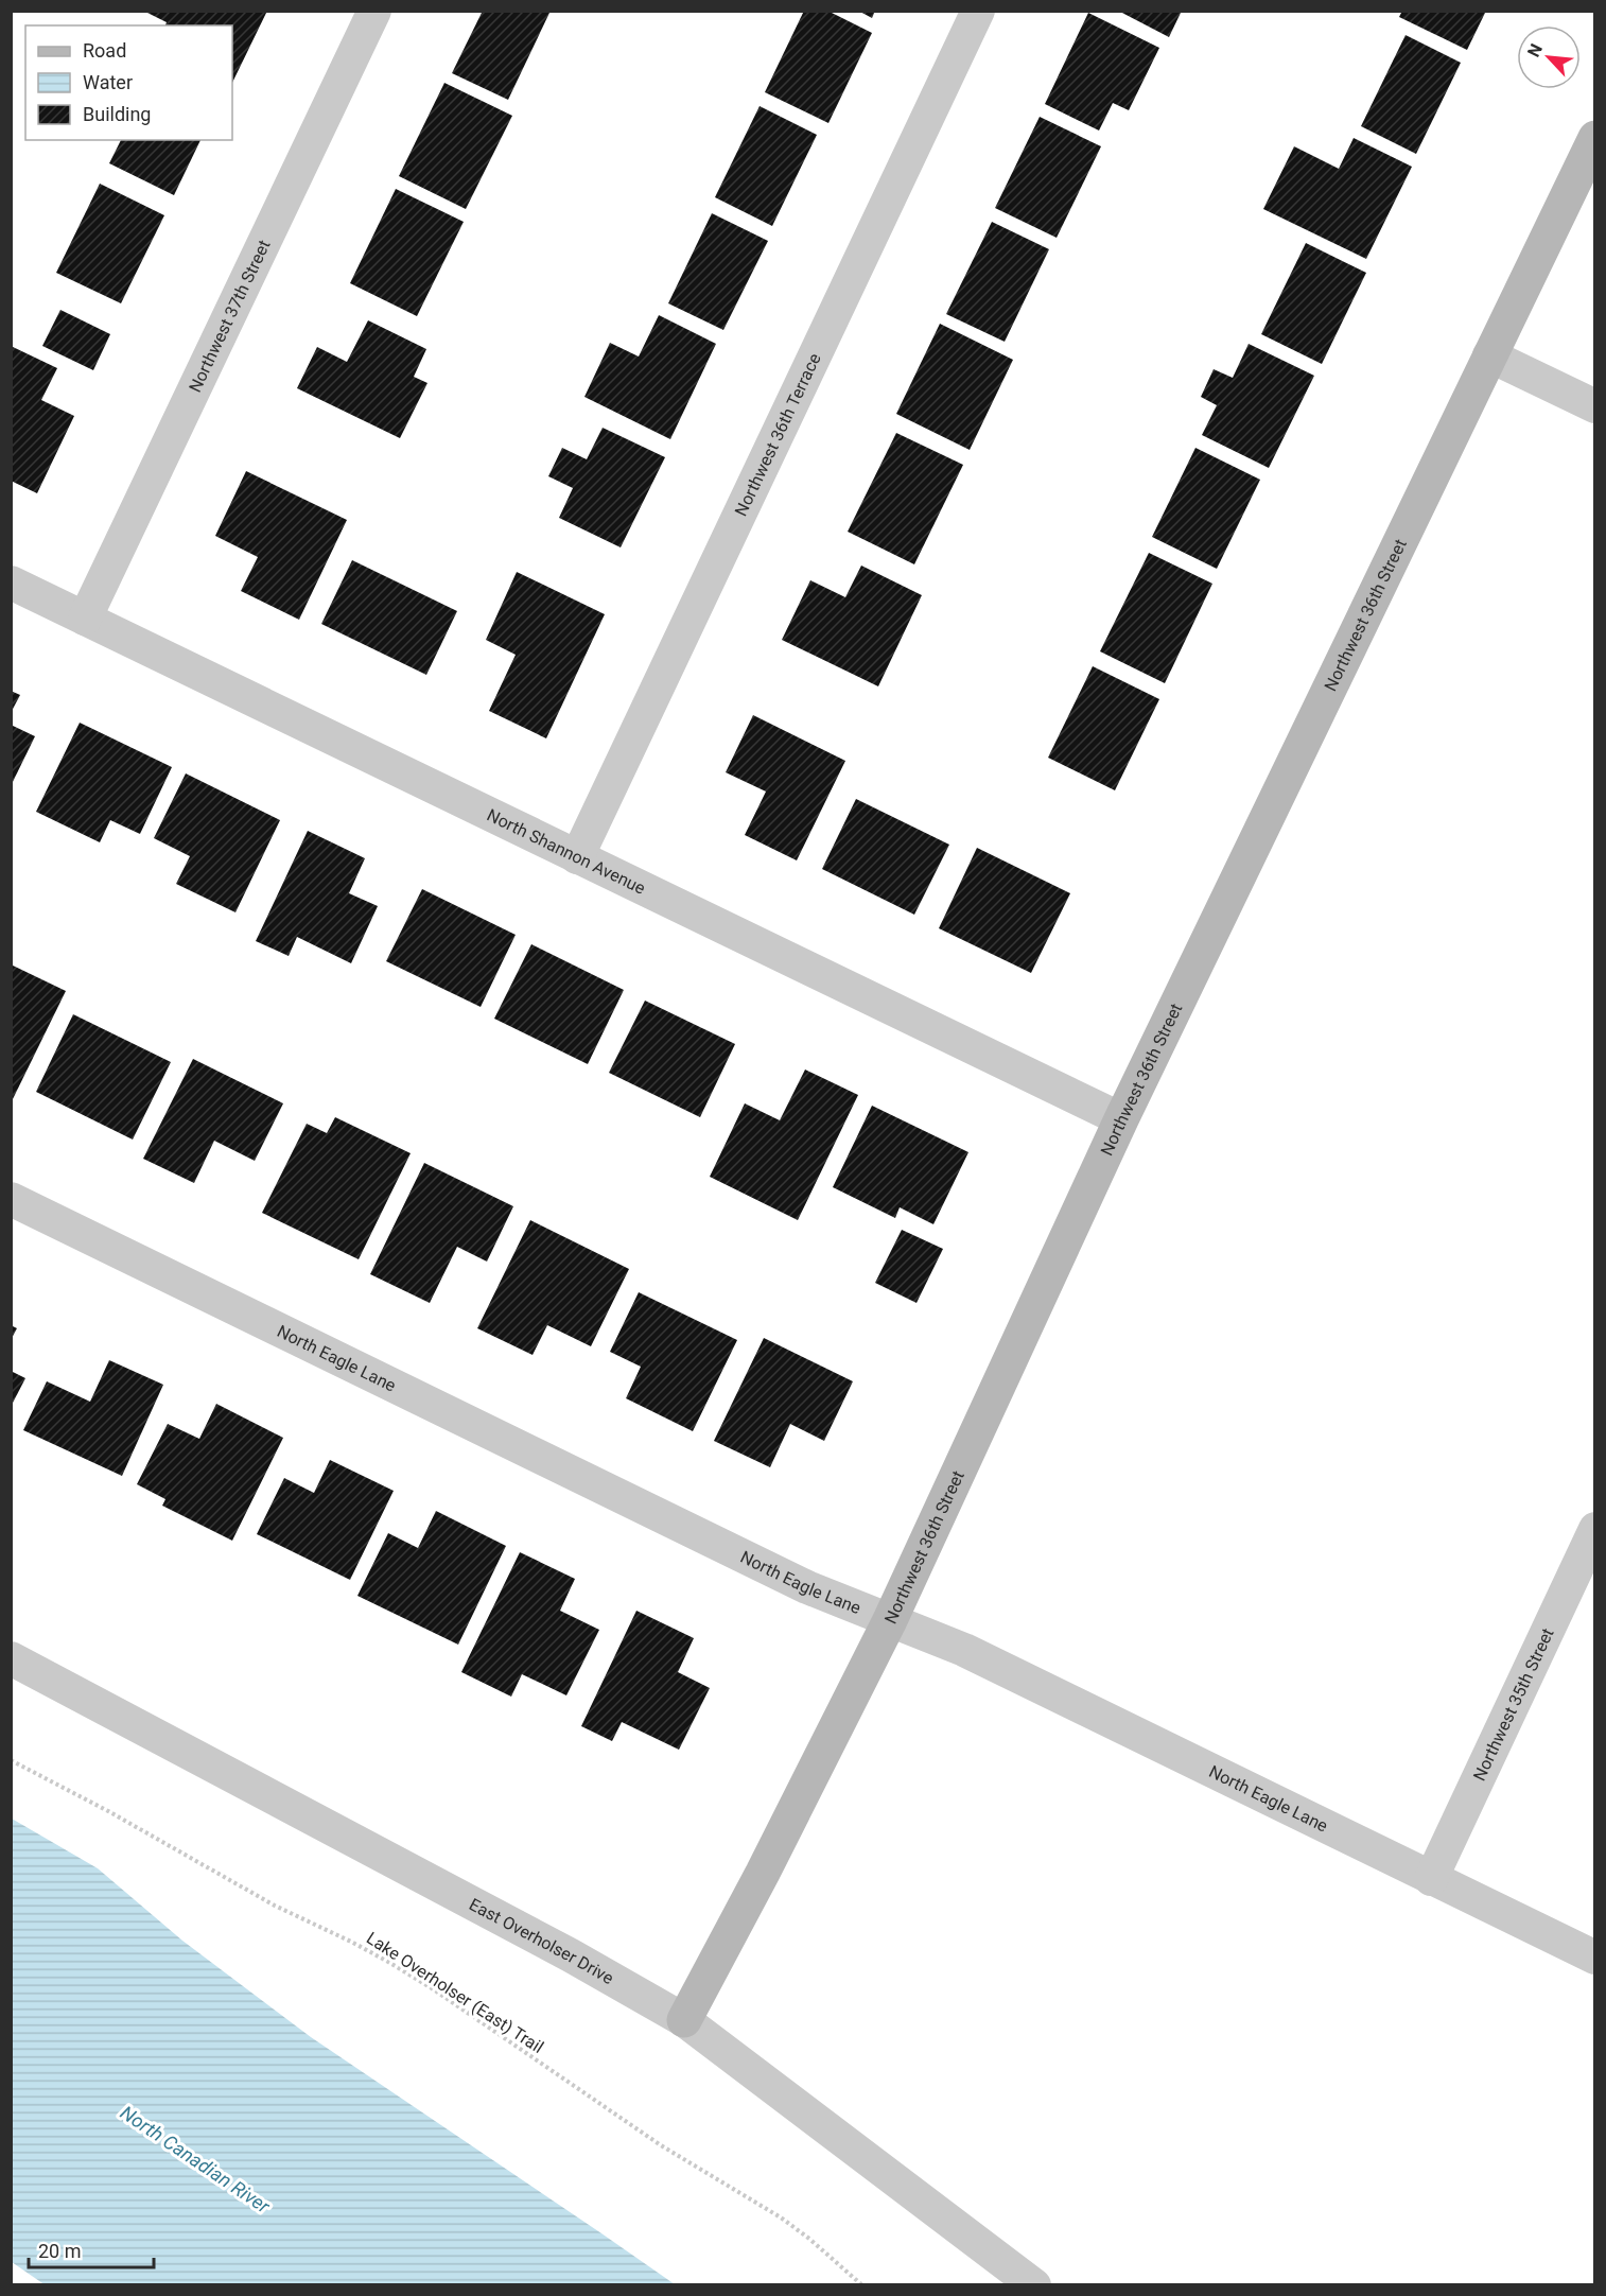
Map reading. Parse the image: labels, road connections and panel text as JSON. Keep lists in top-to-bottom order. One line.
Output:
{"streets":{"street":["Northwest 37th Street","Northwest 36th Terrace","Northwest 36th Street","North Shannon Avenue","North Eagle Lane","Northwest 35th Street","East Overholser Drive"],"path":["Lake Overholser (East) Trail"]},"crossings":[["Northwest 37th Street","North Shannon Avenue"],["Northwest 36th Terrace","North Shannon Avenue"],["Northwest 36th Street","North Shannon Avenue"],["Northwest 36th Street","North Eagle Lane"],["Northwest 36th Street","East Overholser Drive"],["North Eagle Lane","Northwest 35th Street"]],"water":["North Canadian River"],"legend":["Road","Water","Building"],"scale_bar":"20 m","north":"top left"}
